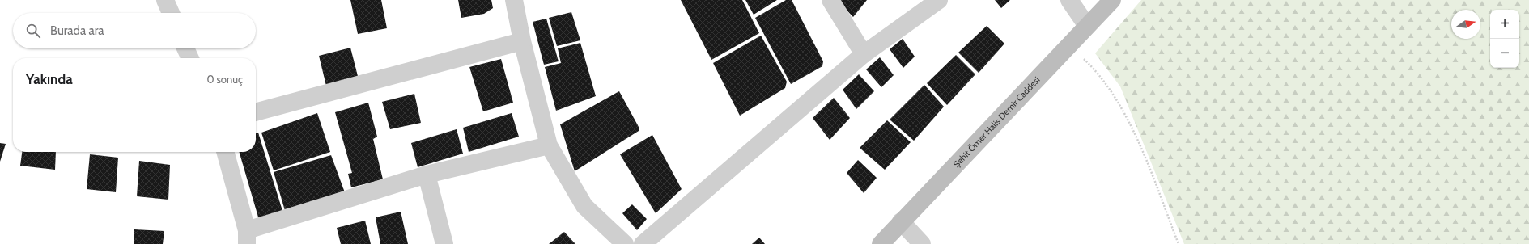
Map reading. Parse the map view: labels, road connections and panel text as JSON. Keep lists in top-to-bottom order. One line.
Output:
{"streets":{"street":["Şehit Ömer Halis Demir Caddesi"]},"north":"right","page":{"map_buttons":["+","−"],"search":"Burada ara","heading":["Yakında","0 sonuç"]}}
